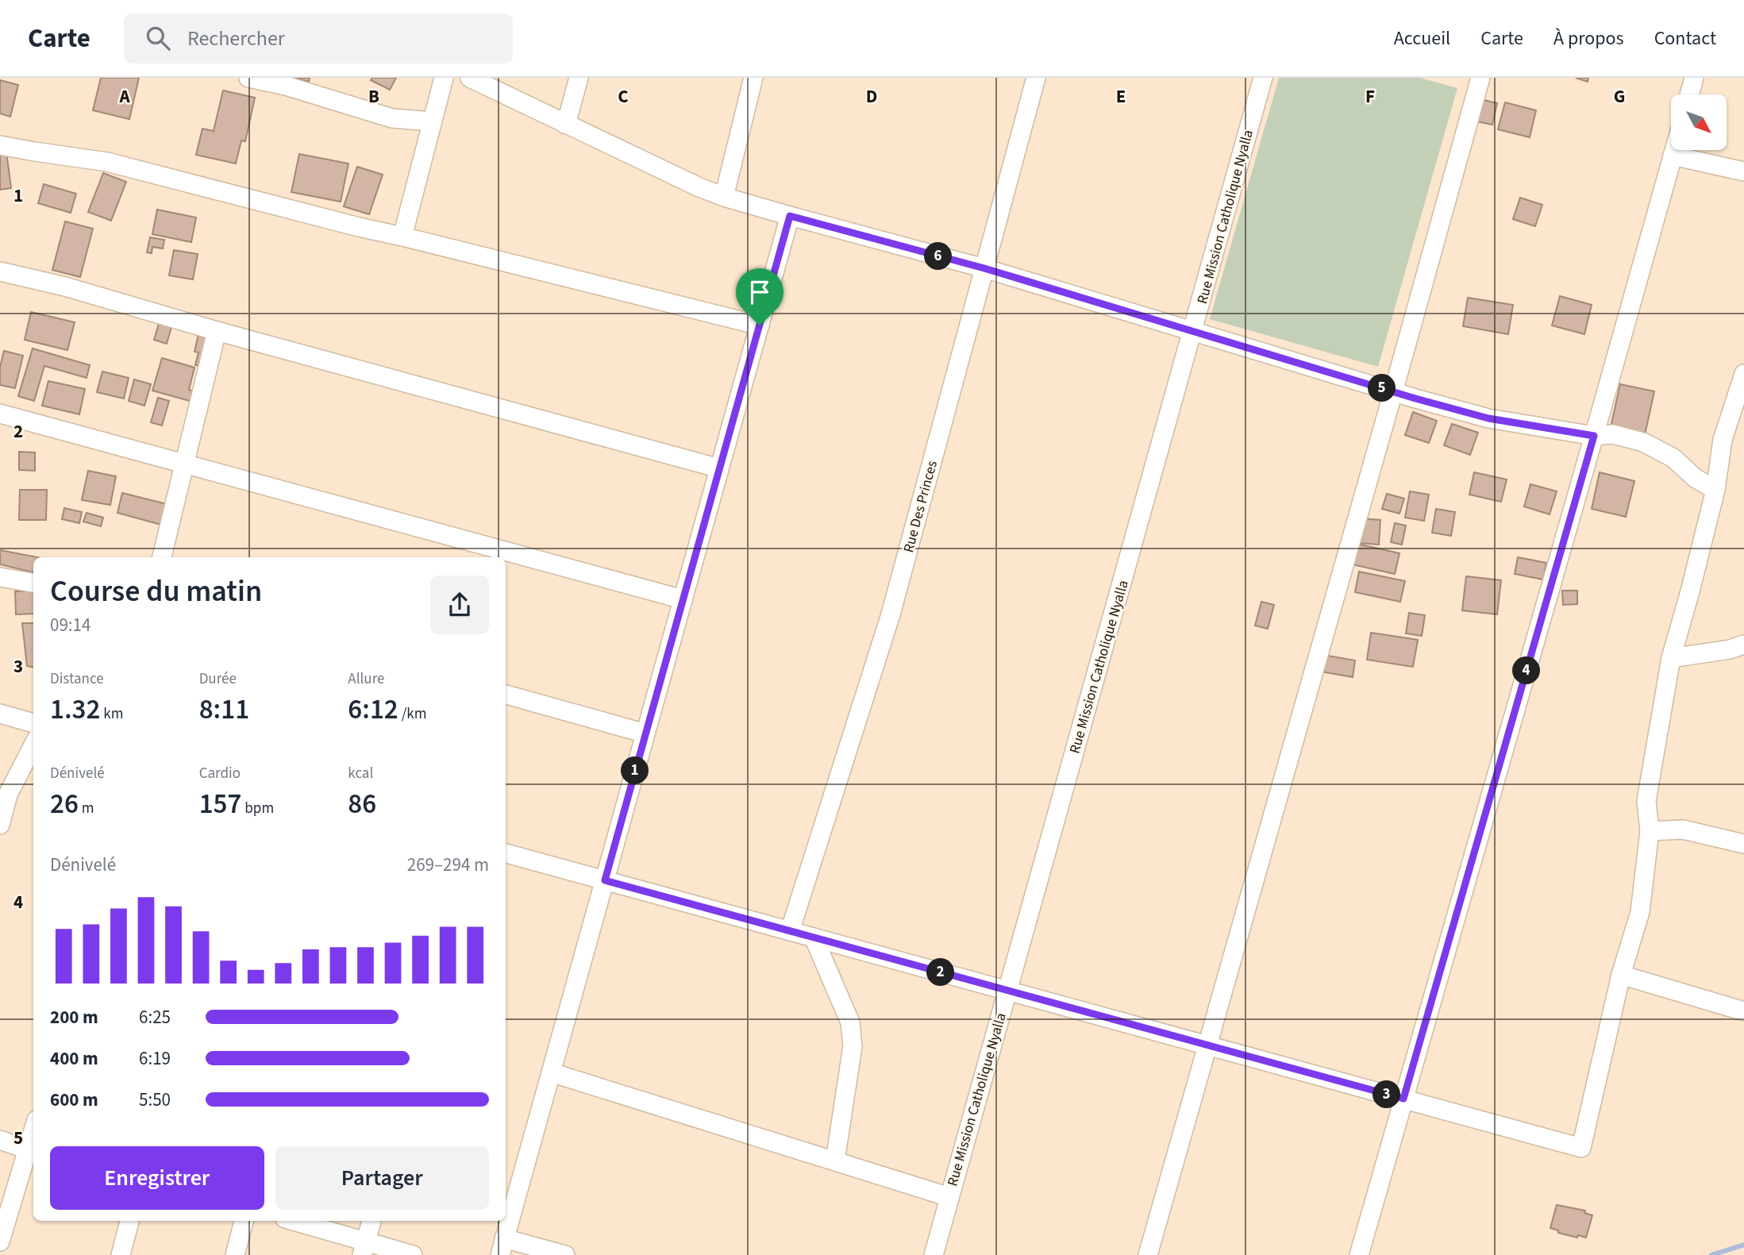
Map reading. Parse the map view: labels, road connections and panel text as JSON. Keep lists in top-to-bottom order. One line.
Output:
{"streets":{"street":["Rue Mission Catholique Nyalla","Rue Des Princes"]},"north":"bottom right","page":{"header":"Carte","search":"Rechercher","nav":["Accueil","Carte","À propos","Contact"],"pins":["6","5","4","1","2","3"],"heading":["Course du matin","09:14"],"stats":[["Distance","1.32 km"],["Durée","8:11"],["Allure","6:12 /km"],["Dénivelé","26 m"],["Cardio","157 bpm"],["kcal","86"]],"chart":["Dénivelé","269–294 m"],"list":[{"name":"200 m","note":"6:25"},{"name":"400 m","note":"6:19"},{"name":"600 m","note":"5:50"}],"buttons":["Enregistrer","Partager"]},"grid":{"columns":["A","B","C","D","E","F","G"],"rows":["1","2","3","4","5"]}}
